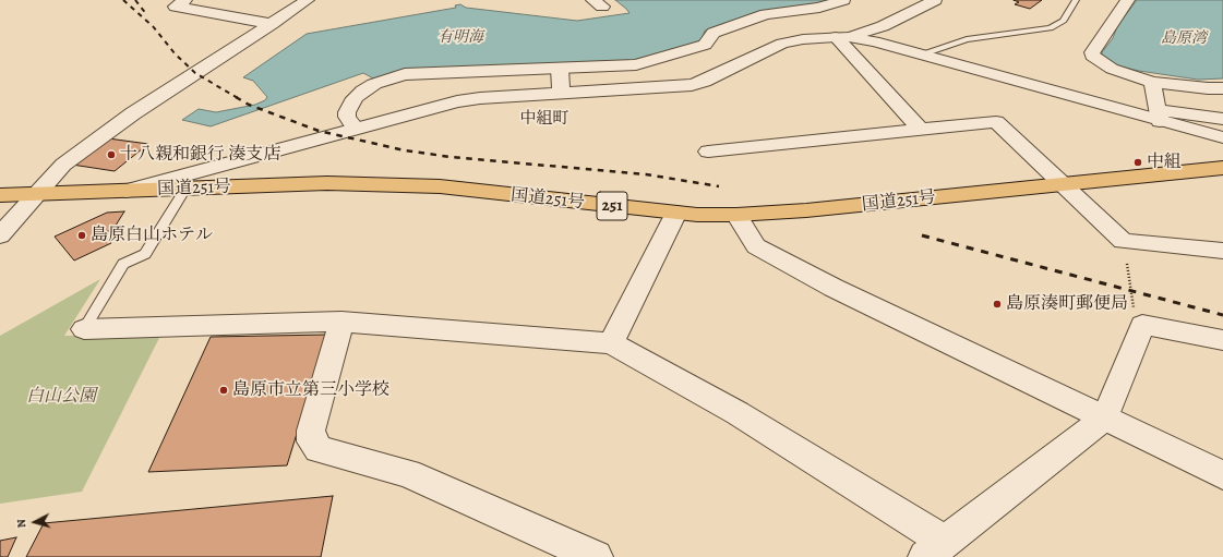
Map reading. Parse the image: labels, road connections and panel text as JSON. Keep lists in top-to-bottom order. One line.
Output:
{"streets":{"highway":["国道251号","251"]},"districts":["中組町"],"water":["有明海","島原湾"],"parks":["白山公園"],"places":["十八親和銀行 湊支店","中組","島原白山ホテル","島原湊町郵便局","島原市立第三小学校"],"north":"left"}
